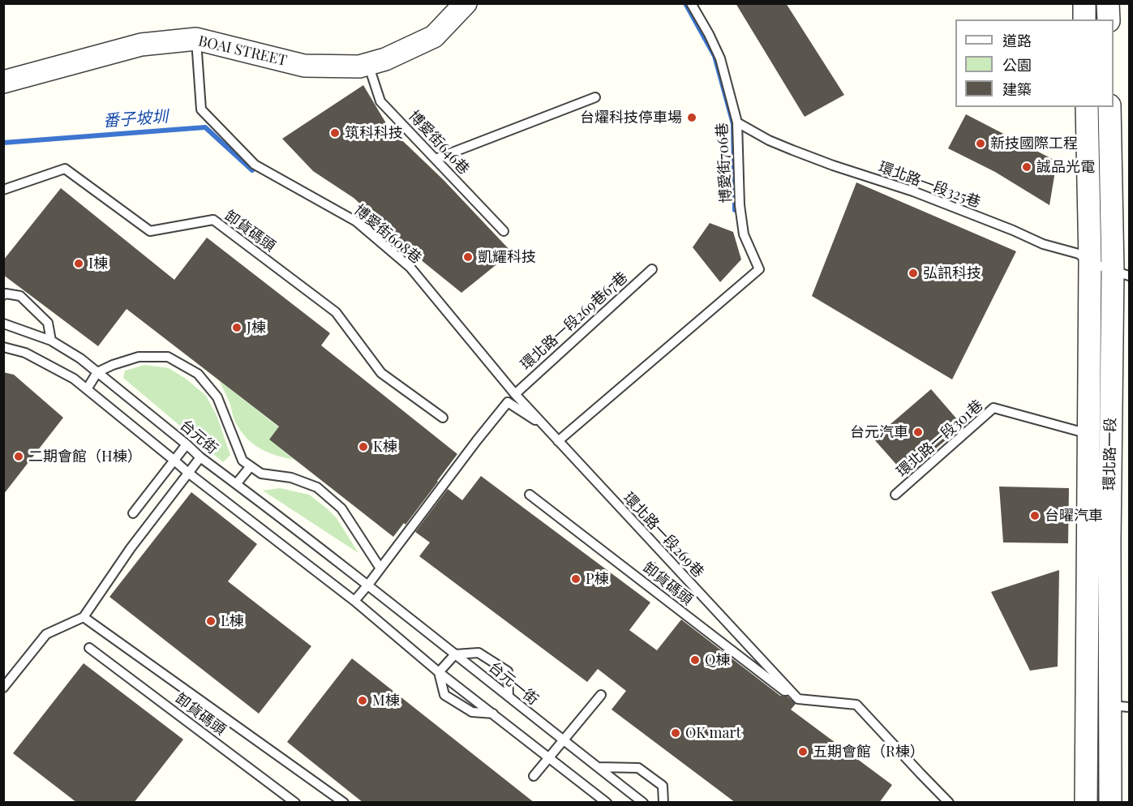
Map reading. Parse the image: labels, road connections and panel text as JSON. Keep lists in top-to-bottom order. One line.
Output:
{"streets":{"street":["BOAI STREET","環北路一段"],"lane":["博愛街646巷","博愛街706巷","環北路一段325巷","卸貨碼頭","博愛街608巷","環北路一段269巷67巷","台元街","環北路一段301巷","環北路一段269巷","台元一街"]},"crossings":[["BOAI STREET","博愛街646巷"],["BOAI STREET","博愛街608巷"],["博愛街706巷","環北路一段325巷"],["博愛街706巷","博愛街608巷"],["博愛街706巷","環北路一段269巷"],["環北路一段325巷","環北路一段"],["卸貨碼頭","環北路一段269巷"],["博愛街608巷","環北路一段269巷67巷"],["博愛街608巷","環北路一段269巷"],["台元街","台元一街"],["環北路一段301巷","環北路一段"]],"water":["番子坡圳"],"places":["台燿科技停車場","筑科科技","新技國際工程","誠品光電","凱耀科技","I棟","弘訊科技","J棟","台元汽車","K棟","二期會館（H棟）","台曜汽車","P棟","L棟","Q棟","M棟","OK mart","五期會館（R棟）"],"legend":["道路","公園","建築"]}
